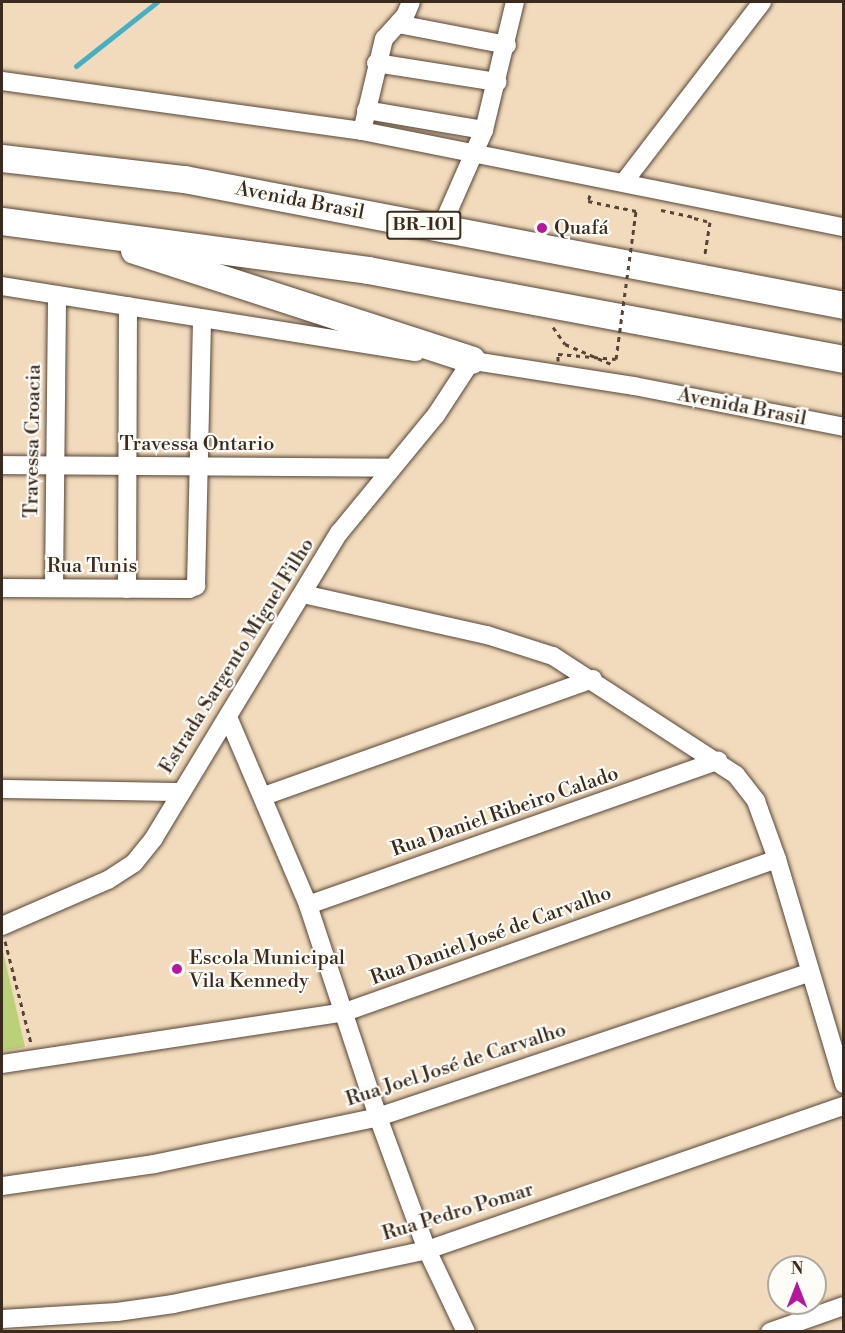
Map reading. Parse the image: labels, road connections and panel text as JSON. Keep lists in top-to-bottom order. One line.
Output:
{"streets":{"highway":["Avenida Brasil","BR-101"],"street":["Travessa Croacia","Travessa Ontario","Rua Tunis","Estrada Sargento Miguel Filho","Rua Daniel Ribeiro Calado","Rua Daniel José de Carvalho","Rua Joel José de Carvalho","Rua Pedro Pomar"]},"crossings":[["Avenida Brasil","Travessa Croacia"],["Avenida Brasil","Estrada Sargento Miguel Filho"],["Travessa Croacia","Travessa Ontario"],["Travessa Croacia","Rua Tunis"],["Travessa Ontario","Rua Tunis"],["Travessa Ontario","Estrada Sargento Miguel Filho"]],"places":["Quafá","Escola Municipal Vila Kennedy"],"north":"top"}
